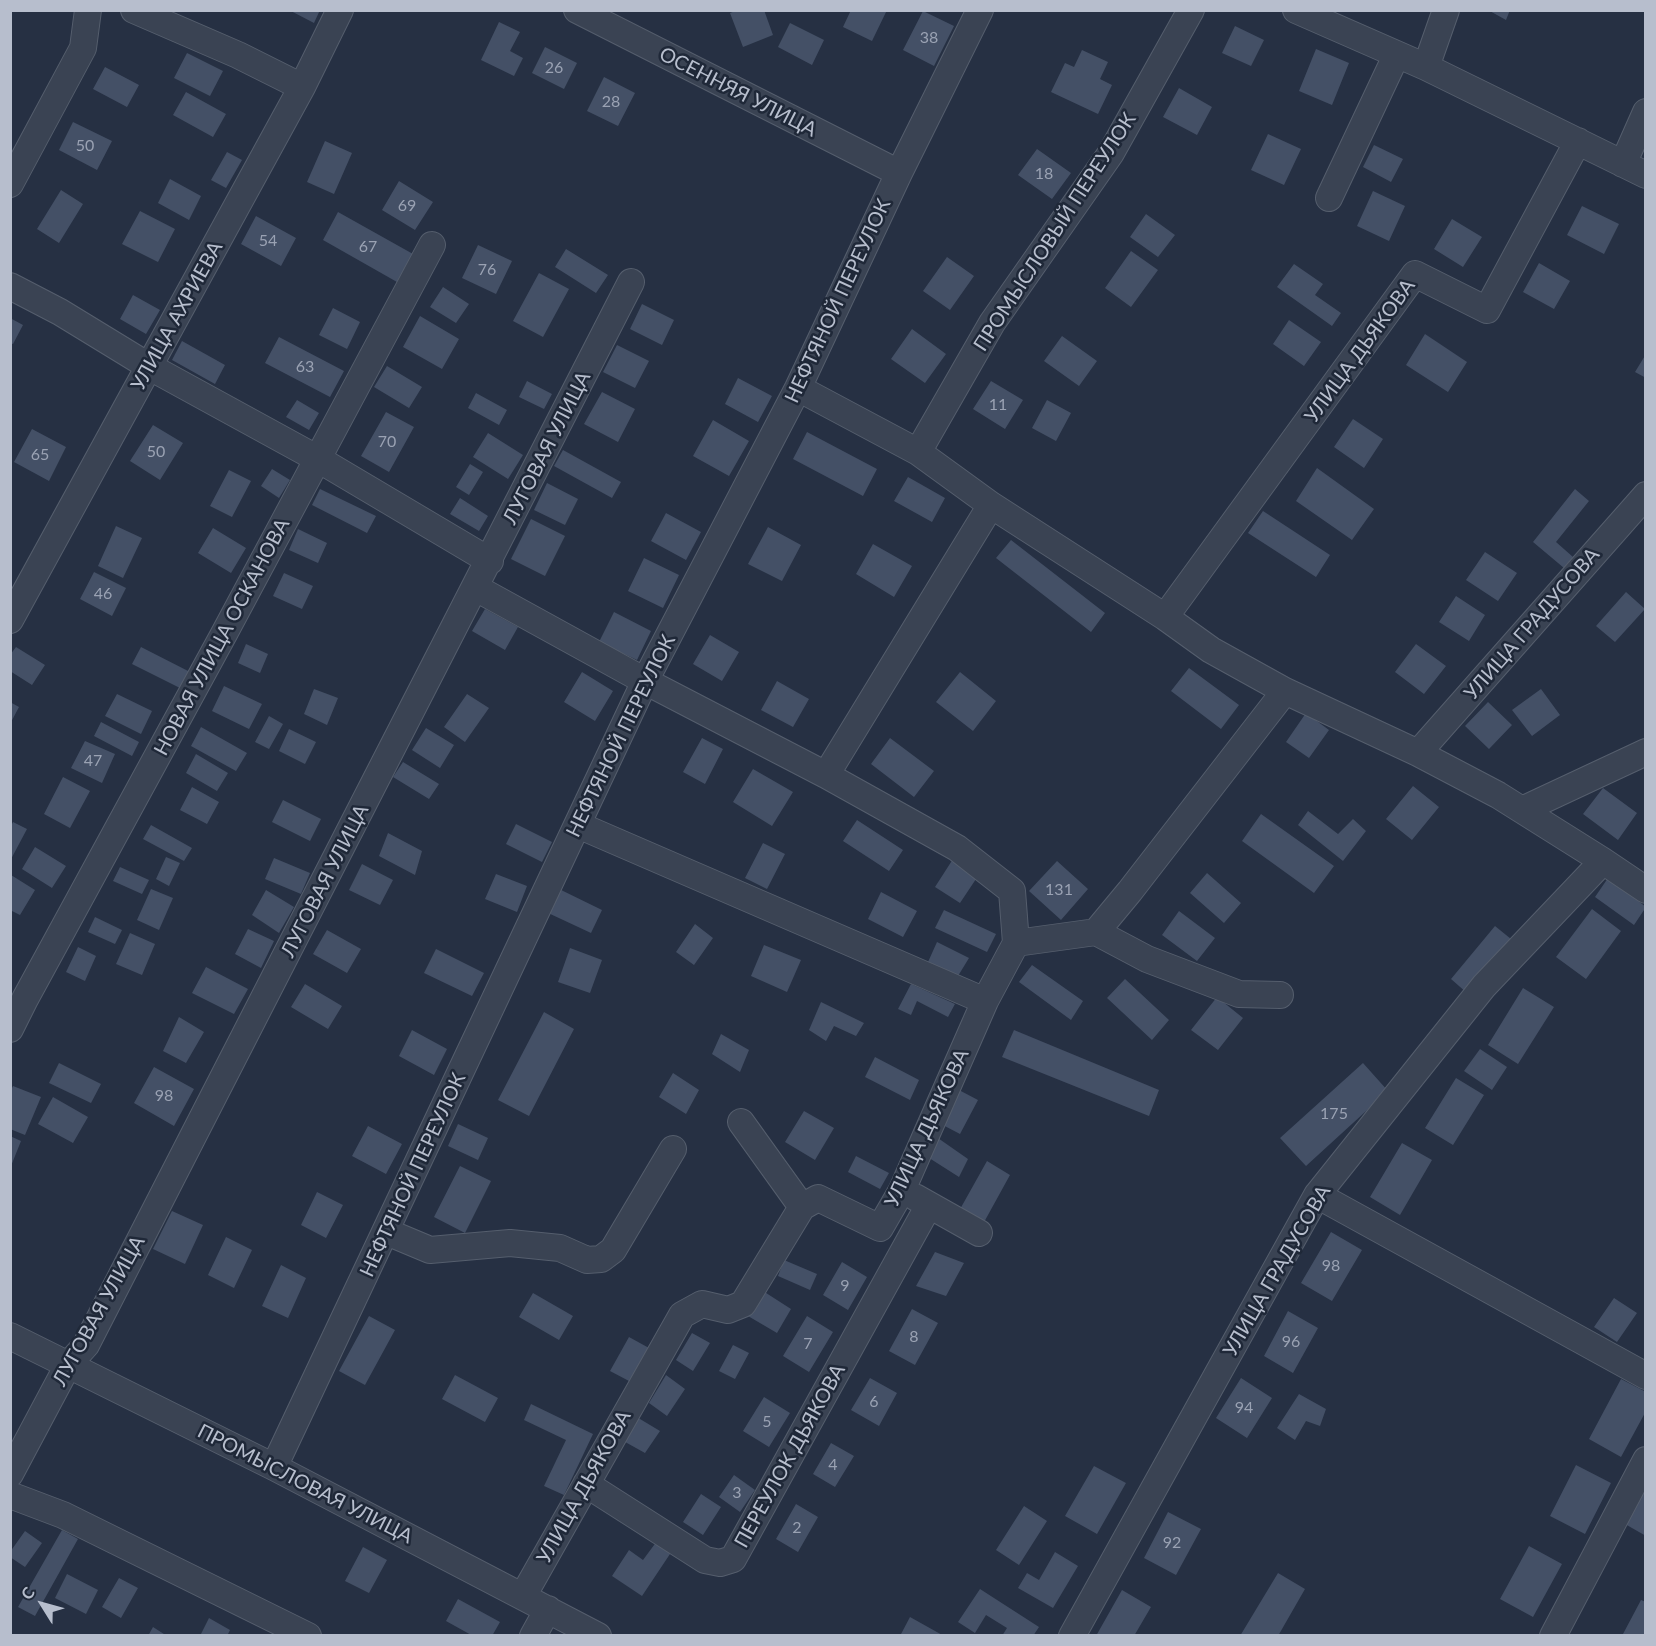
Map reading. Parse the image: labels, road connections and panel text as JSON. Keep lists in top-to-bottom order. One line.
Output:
{"streets":{"street":["ОСЕННЯЯ УЛИЦА","ПРОМЫСЛОВЫЙ ПЕРЕУЛОК","НЕФТЯНОЙ ПЕРЕУЛОК","УЛИЦА АХРИЕВА","УЛИЦА ДЬЯКОВА","ЛУГОВАЯ УЛИЦА","УЛИЦА ГРАДУСОВА","НОВАЯ УЛИЦА ОСКАНОВА","ПЕРЕУЛОК ДЬЯКОВА","ПРОМЫСЛОВАЯ УЛИЦА"]},"crossings":[["ОСЕННЯЯ УЛИЦА","НЕФТЯНОЙ ПЕРЕУЛОК"],["НЕФТЯНОЙ ПЕРЕУЛОК","ПРОМЫСЛОВАЯ УЛИЦА"],["УЛИЦА ДЬЯКОВА","ПЕРЕУЛОК ДЬЯКОВА"],["УЛИЦА ДЬЯКОВА","ПРОМЫСЛОВАЯ УЛИЦА"],["ЛУГОВАЯ УЛИЦА","ПРОМЫСЛОВАЯ УЛИЦА"]],"house_numbers":["38","26","28","50","18","69","54","67","76","63","11","70","50","65","46","47","131","98","175","98","9","8","96","7","6","94","5","4","3","2","92"],"north":"top left"}
